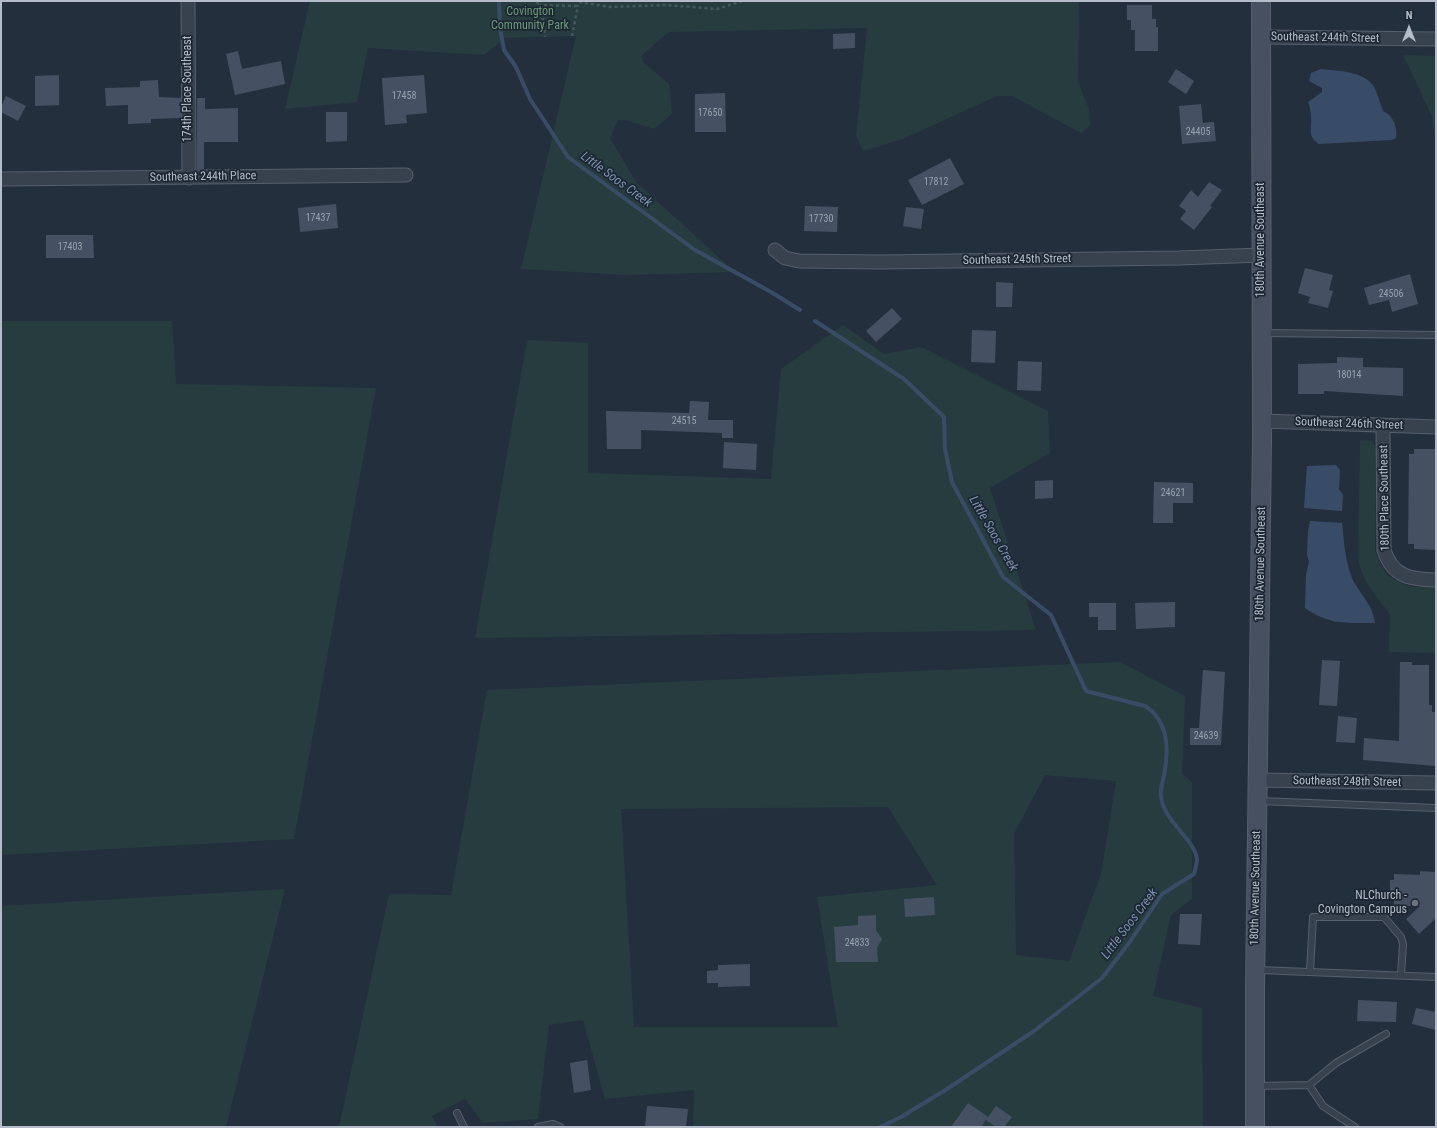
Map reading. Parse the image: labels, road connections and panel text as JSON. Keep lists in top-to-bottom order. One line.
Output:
{"streets":{"street":["Southeast 244th Street","174th Place Southeast","Southeast 244th Place","180th Avenue Southeast","Southeast 245th Street","Southeast 246th Street","180th Place Southeast","Southeast 248th Street"]},"crossings":[["Southeast 244th Street","180th Avenue Southeast"],["174th Place Southeast","Southeast 244th Place"],["180th Avenue Southeast","Southeast 245th Street"],["180th Avenue Southeast","Southeast 246th Street"],["180th Avenue Southeast","Southeast 248th Street"],["Southeast 246th Street","180th Place Southeast"]],"water":["Little Soos Creek"],"parks":["Covington Community Park"],"places":["NLChurch - Covington Campus"],"house_numbers":["17458","17650","24405","17812","17437","17730","17403","24506","18014","24515","24621","24639","24833"],"north":"top"}
